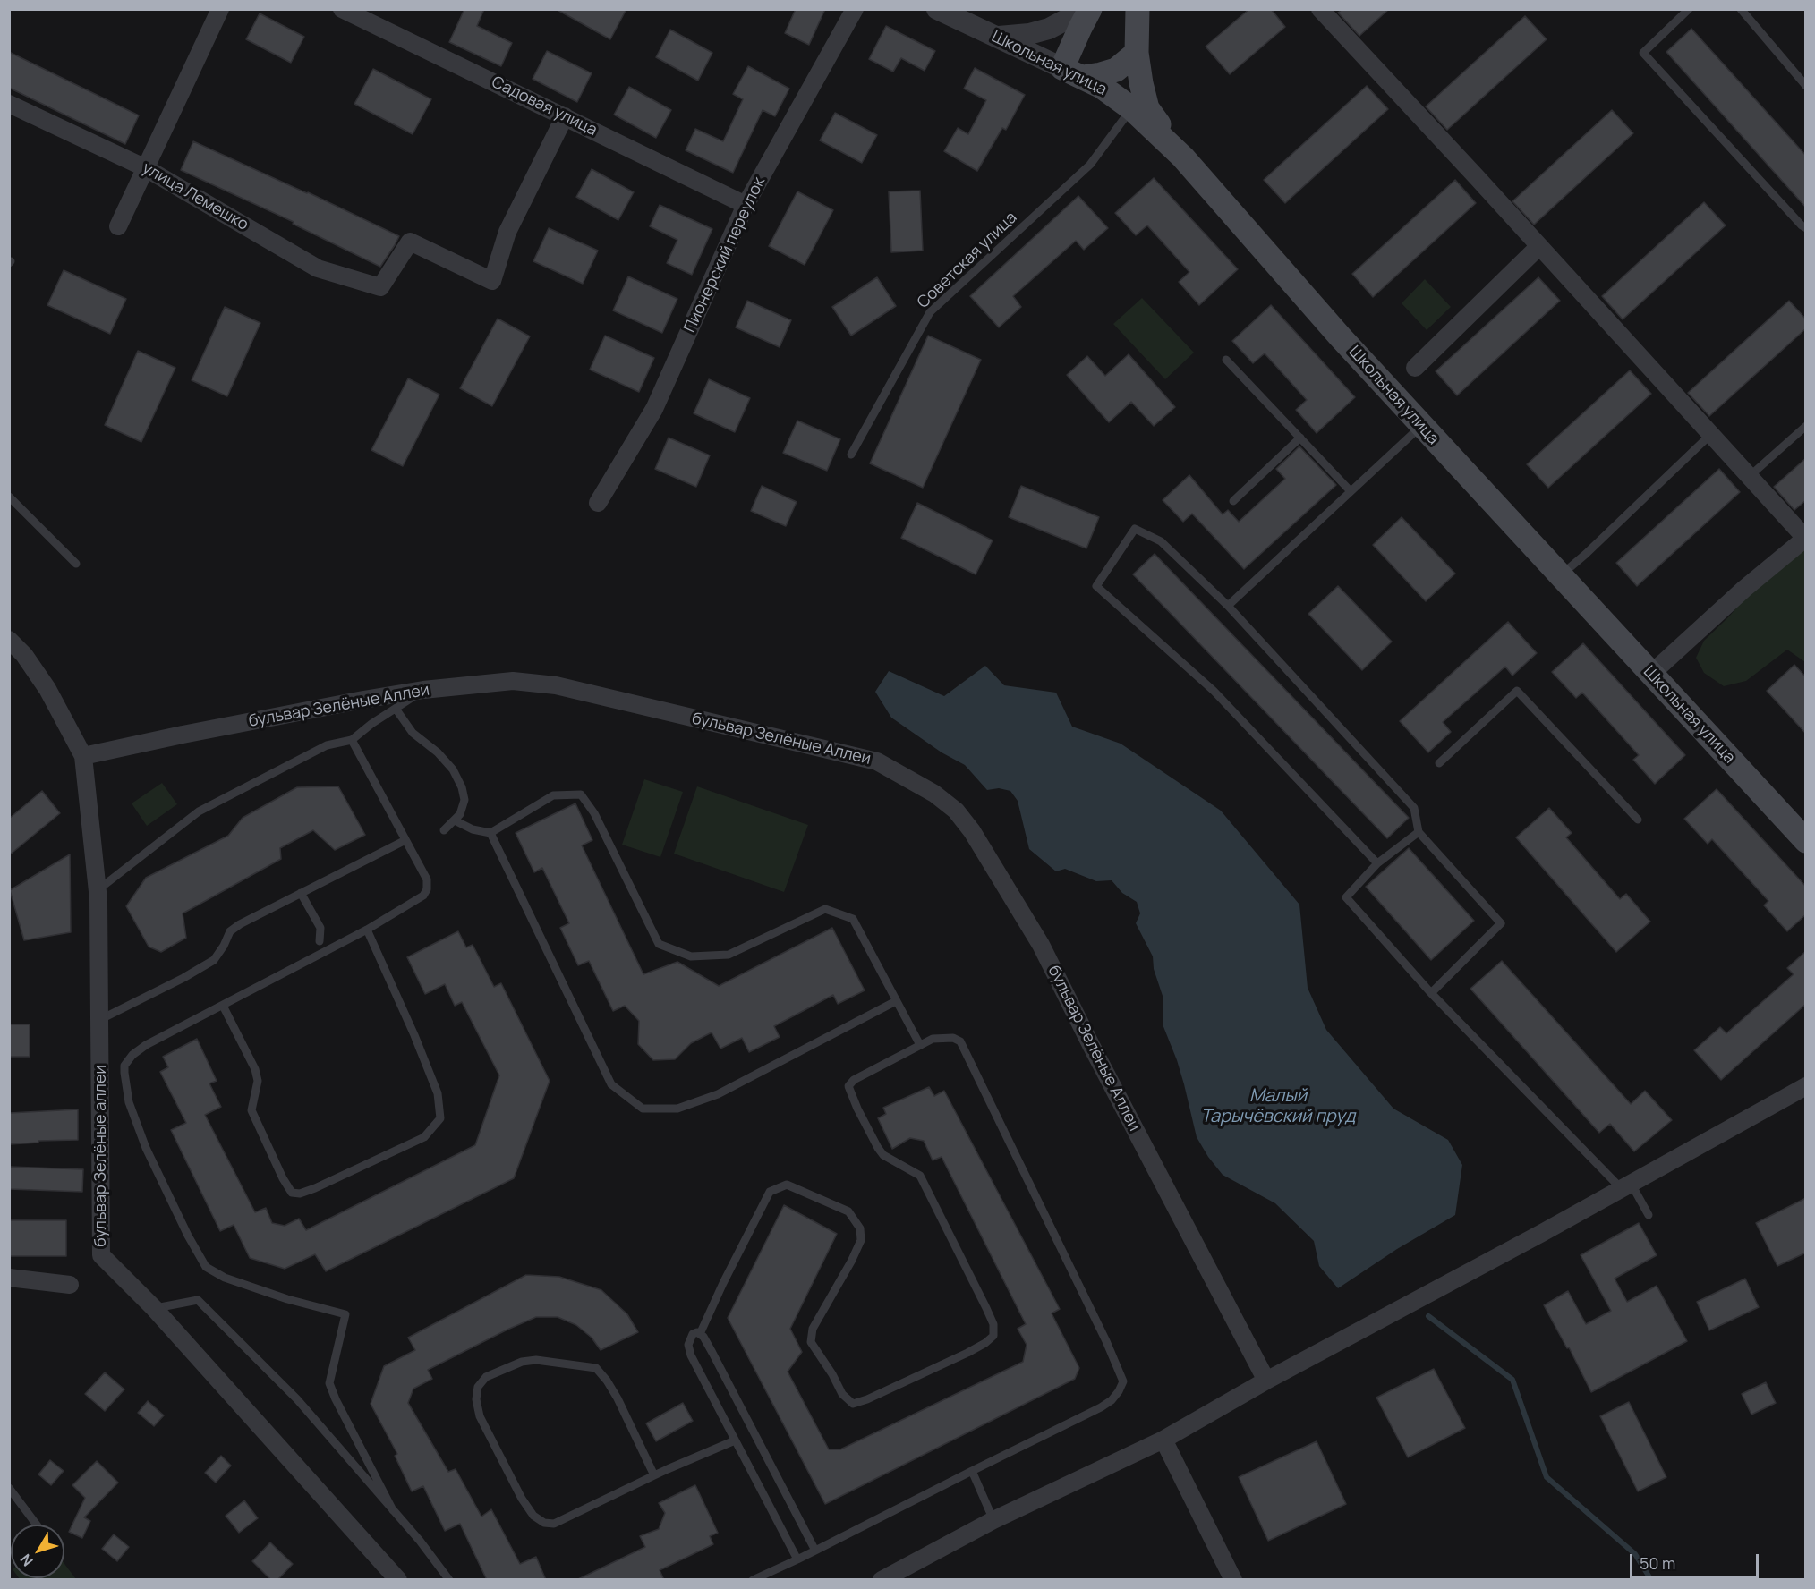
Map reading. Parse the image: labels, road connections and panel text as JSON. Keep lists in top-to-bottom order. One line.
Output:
{"streets":{"main road":["Школьная улица"],"street":["Садовая улица","улица Лемешко","Пионерский переулок","бульвар Зелёные Аллеи","бульвар Зелёные аллеи"],"lane":["Советская улица"]},"crossings":[["Школьная улица","Советская улица"],["Садовая улица","улица Лемешко"],["Садовая улица","Пионерский переулок"],["бульвар Зелёные Аллеи","бульвар Зелёные аллеи"]],"water":["Малый Тарычёвский пруд"],"scale_bar":"50 m","north":"bottom left"}
